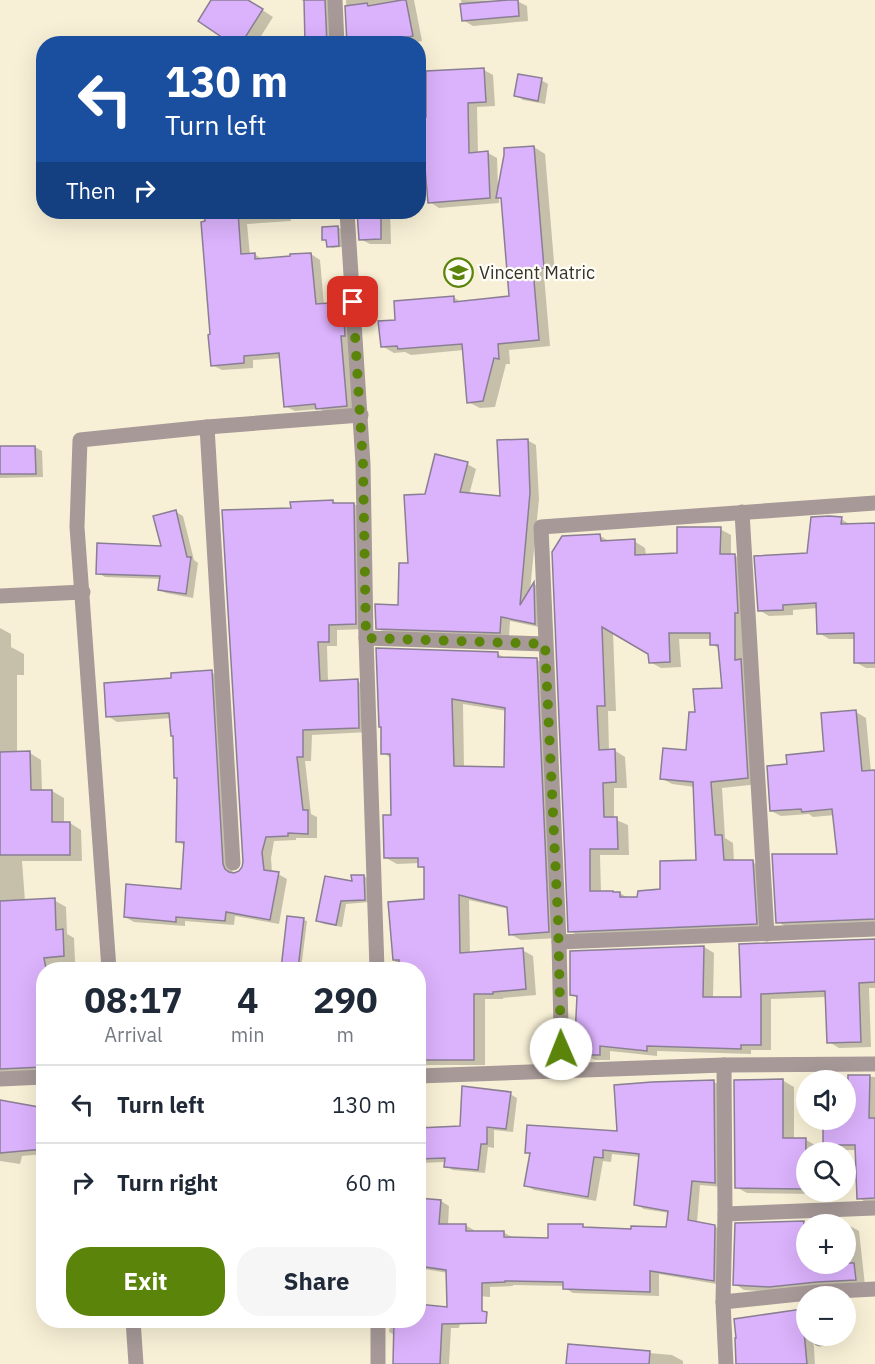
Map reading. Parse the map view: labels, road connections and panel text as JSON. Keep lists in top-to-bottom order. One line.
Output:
{"places":{"school or university":["Vincent Matric"]},"page":{"turn":["130 m","Turn left"],"then":"Then","eta":["08:17","Arrival","4","min","290","m"],"list":[{"name":"Turn left","value":"130 m"},{"name":"Turn right","value":"60 m"}],"map_buttons":["+","−"],"buttons":["Exit","Share"]}}
